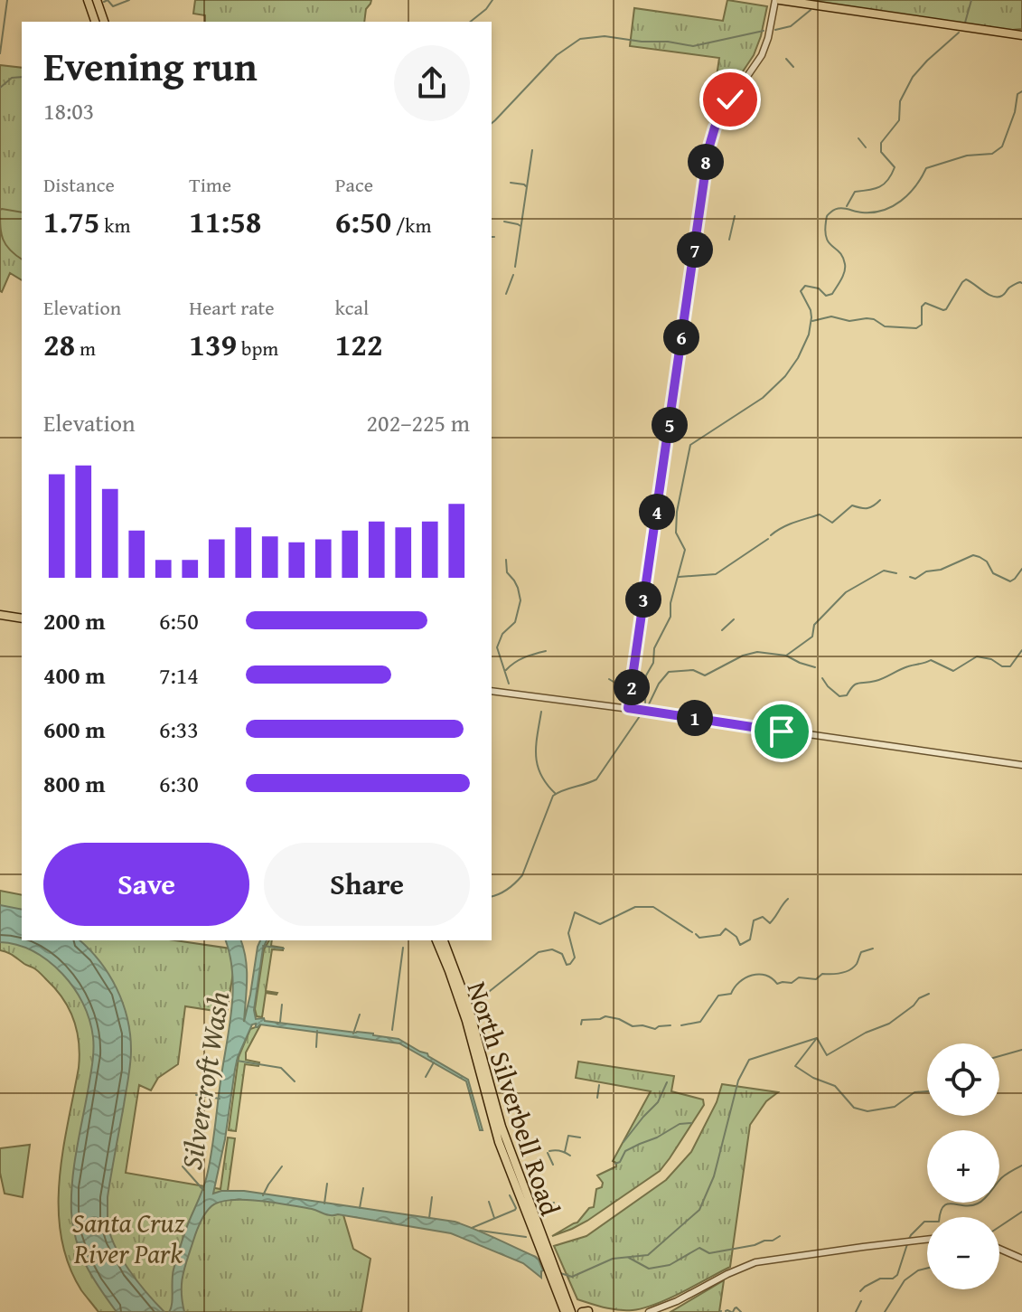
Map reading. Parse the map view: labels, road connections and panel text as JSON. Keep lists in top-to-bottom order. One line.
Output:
{"streets":{"main road":["North Silverbell Road"]},"water":["Silvercroft Wash"],"parks":["Santa Cruz River Park"],"page":{"heading":["Evening run","18:03"],"pins":["8","7","6","5","4","3","2","1"],"stats":[["Distance","1.75 km"],["Time","11:58"],["Pace","6:50 /km"],["Elevation","28 m"],["Heart rate","139 bpm"],["kcal","122"]],"chart":["Elevation","202–225 m"],"list":[{"name":"200 m","note":"6:50"},{"name":"400 m","note":"7:14"},{"name":"600 m","note":"6:33"},{"name":"800 m","note":"6:30"}],"buttons":["Save","Share"],"map_buttons":["+","−"]}}
